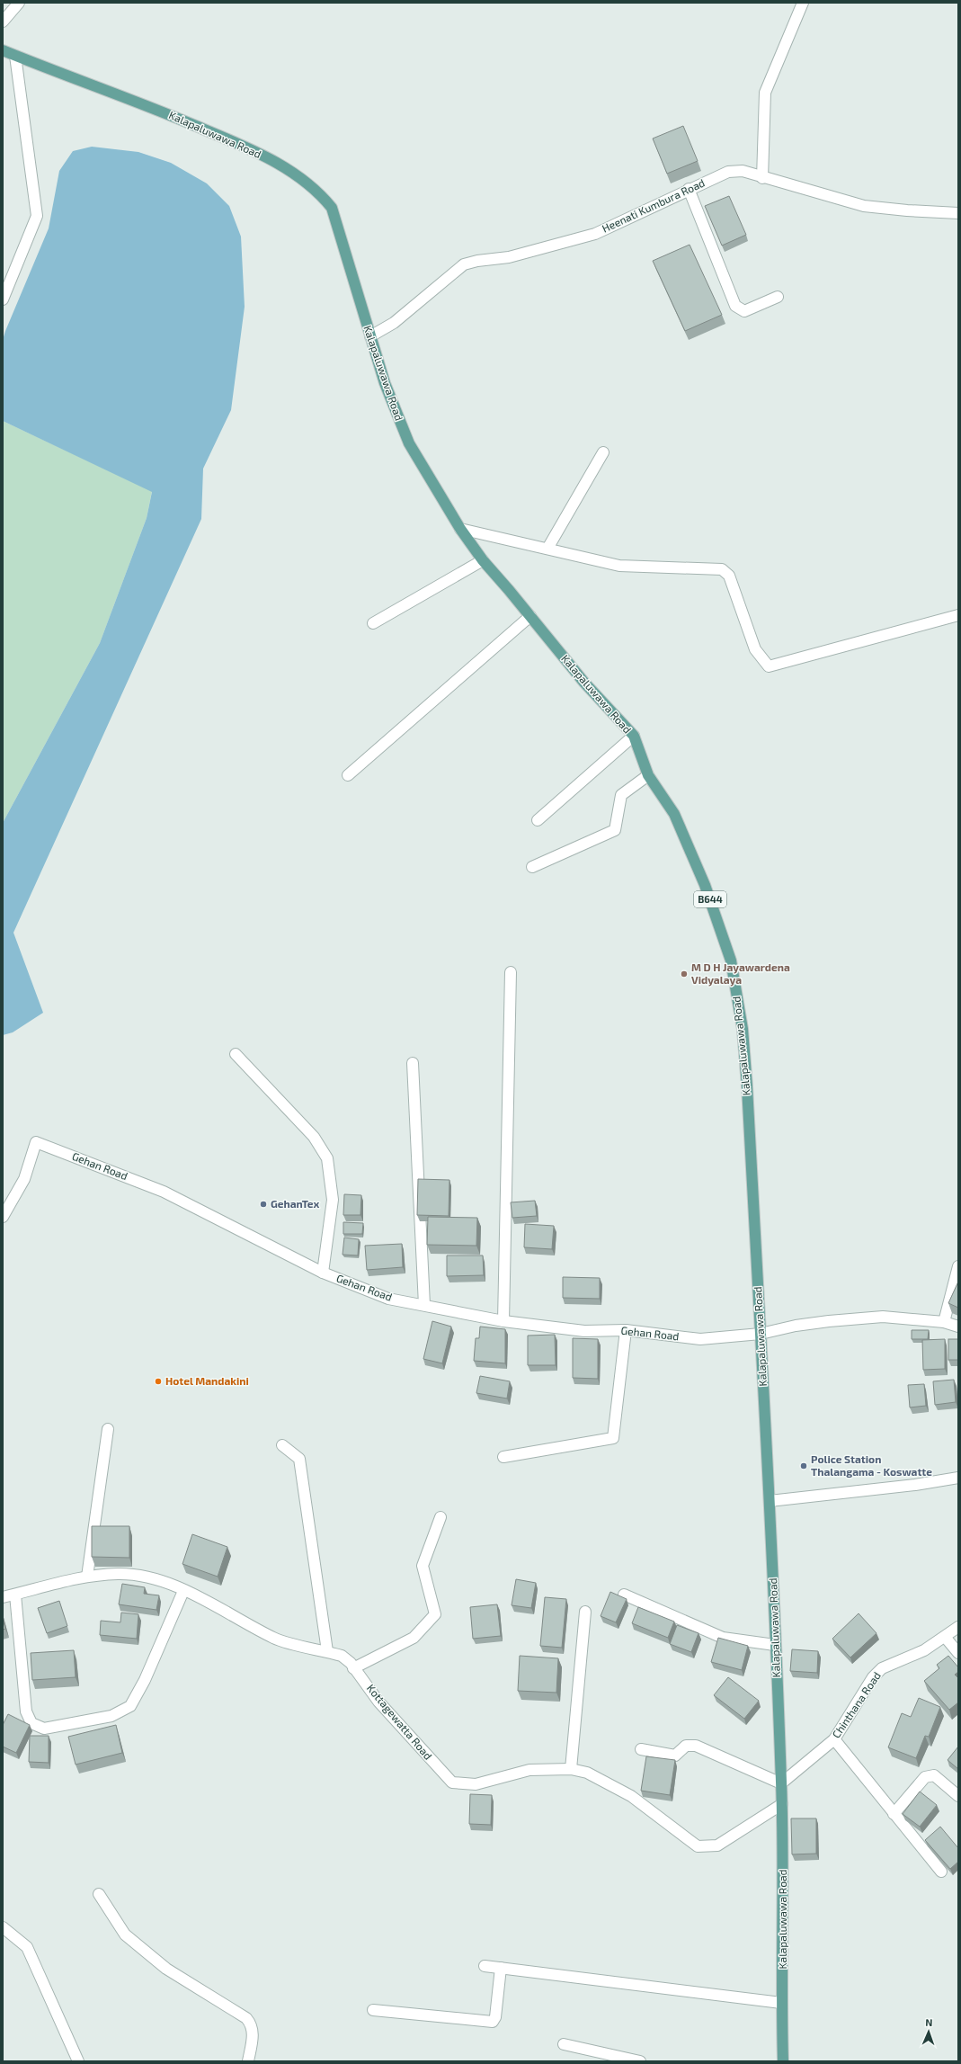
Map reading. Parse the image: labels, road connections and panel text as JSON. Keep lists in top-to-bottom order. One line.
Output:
{"streets":{"main road":["Kalapaluwawa Road","B644"],"street":["Heenati Kumbura Road","Gehan Road","Chinthana Road","Kottagewatta Road"]},"crossings":[["Kalapaluwawa Road","Heenati Kumbura Road"],["Kalapaluwawa Road","Gehan Road"],["Kalapaluwawa Road","Chinthana Road"],["Kalapaluwawa Road","Kottagewatta Road"]],"places":["M D H Jayawardena Vidyalaya","GehanTex","Hotel Mandakini","Police Station Thalangama - Koswatte"],"north":"top"}
